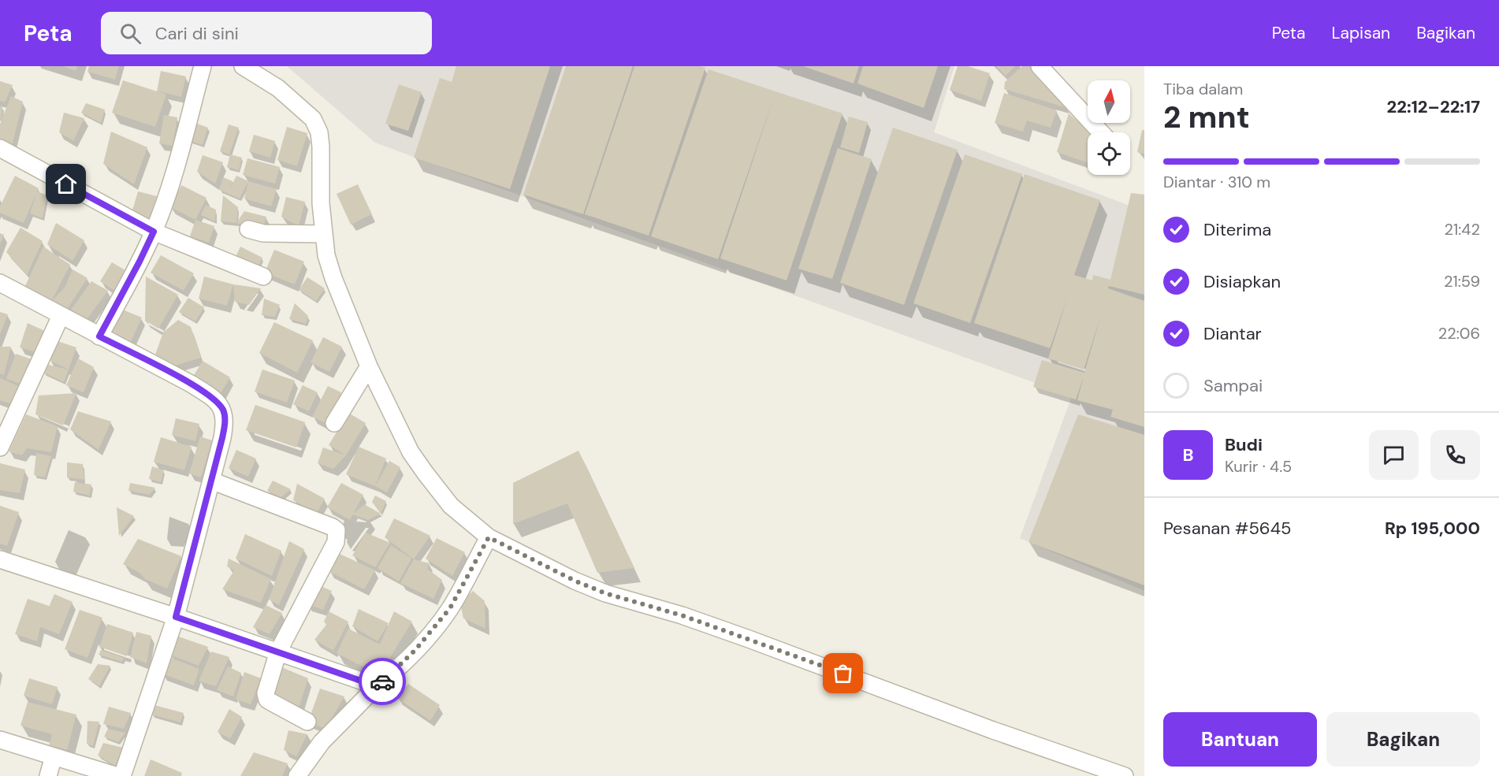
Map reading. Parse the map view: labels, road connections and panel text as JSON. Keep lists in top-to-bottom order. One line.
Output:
{"north":"top","page":{"header":"Peta","search":"Cari di sini","nav":["Peta","Lapisan","Bagikan"],"heading":["2 mnt","Tiba dalam","22:12–22:17"],"panel":["Budi","Kurir · 4.5","Pesanan #5645","Rp 195,000"],"bar":"Diantar · 310 m","list":[["Diterima","21:42"],["Disiapkan","21:59"],["Diantar","22:06"],"Sampai"],"round":"B","buttons":["Bantuan","Bagikan"]}}
